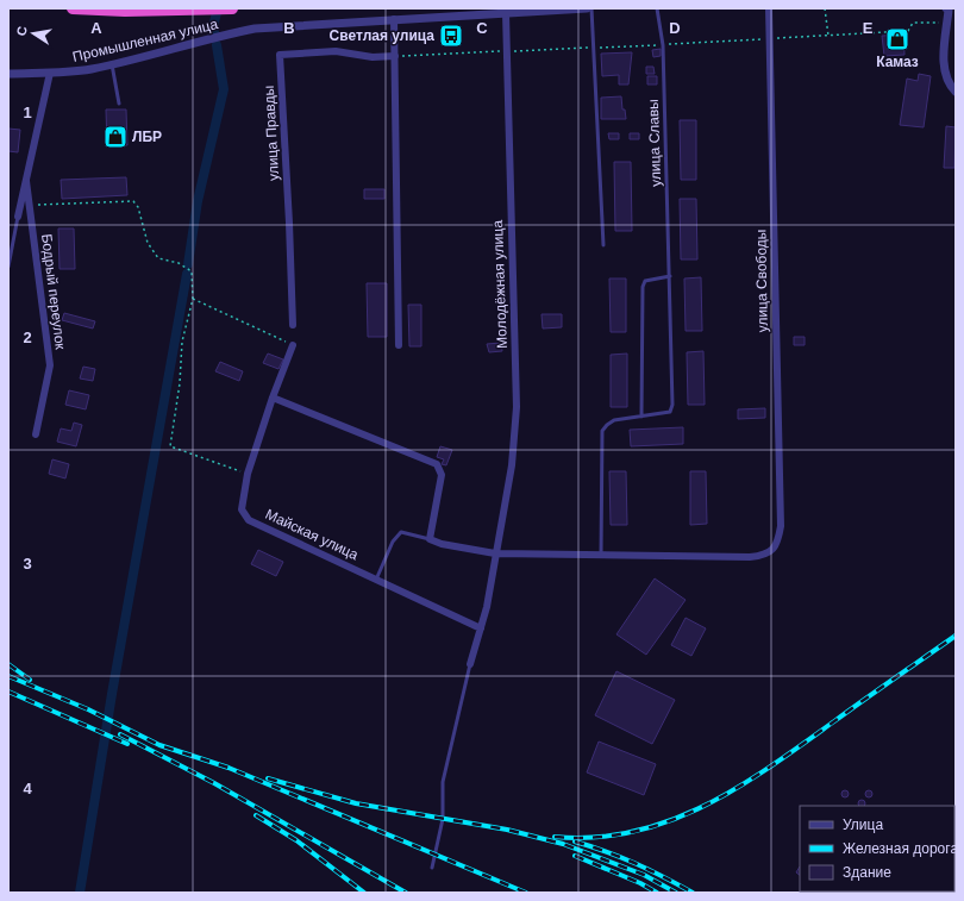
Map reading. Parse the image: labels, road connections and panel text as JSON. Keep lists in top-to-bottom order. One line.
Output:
{"streets":{"street":["Промышленная улица","улица Правды","улица Свободы","Молодёжная улица","Бодрый переулок","Майская улица"],"lane":["улица Славы"]},"crossings":[["Промышленная улица","Молодёжная улица"],["улица Славы","улица Свободы"],["Молодёжная улица","Майская улица"]],"places":{"bus stop":["Светлая улица"],"shop":["Камаз","ЛБР"]},"legend":["Улица","Железная дорога","Здание"],"north":"left","grid":{"columns":["A","B","C","D","E"],"rows":["1","2","3","4"]}}
